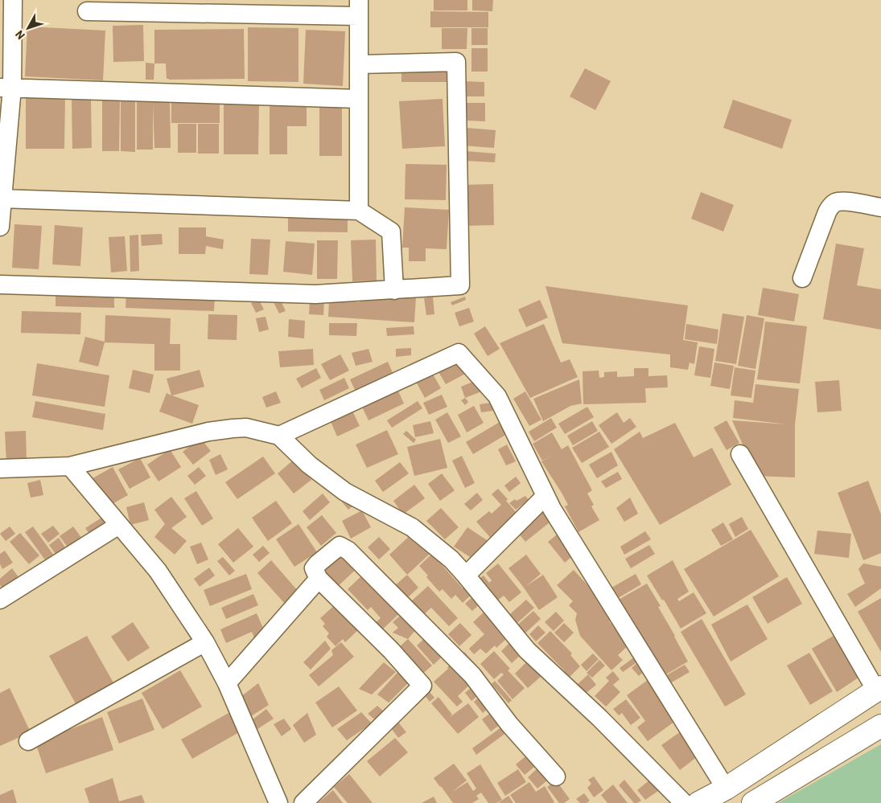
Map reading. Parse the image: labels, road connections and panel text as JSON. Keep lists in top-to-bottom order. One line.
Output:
{"north":"bottom left"}
